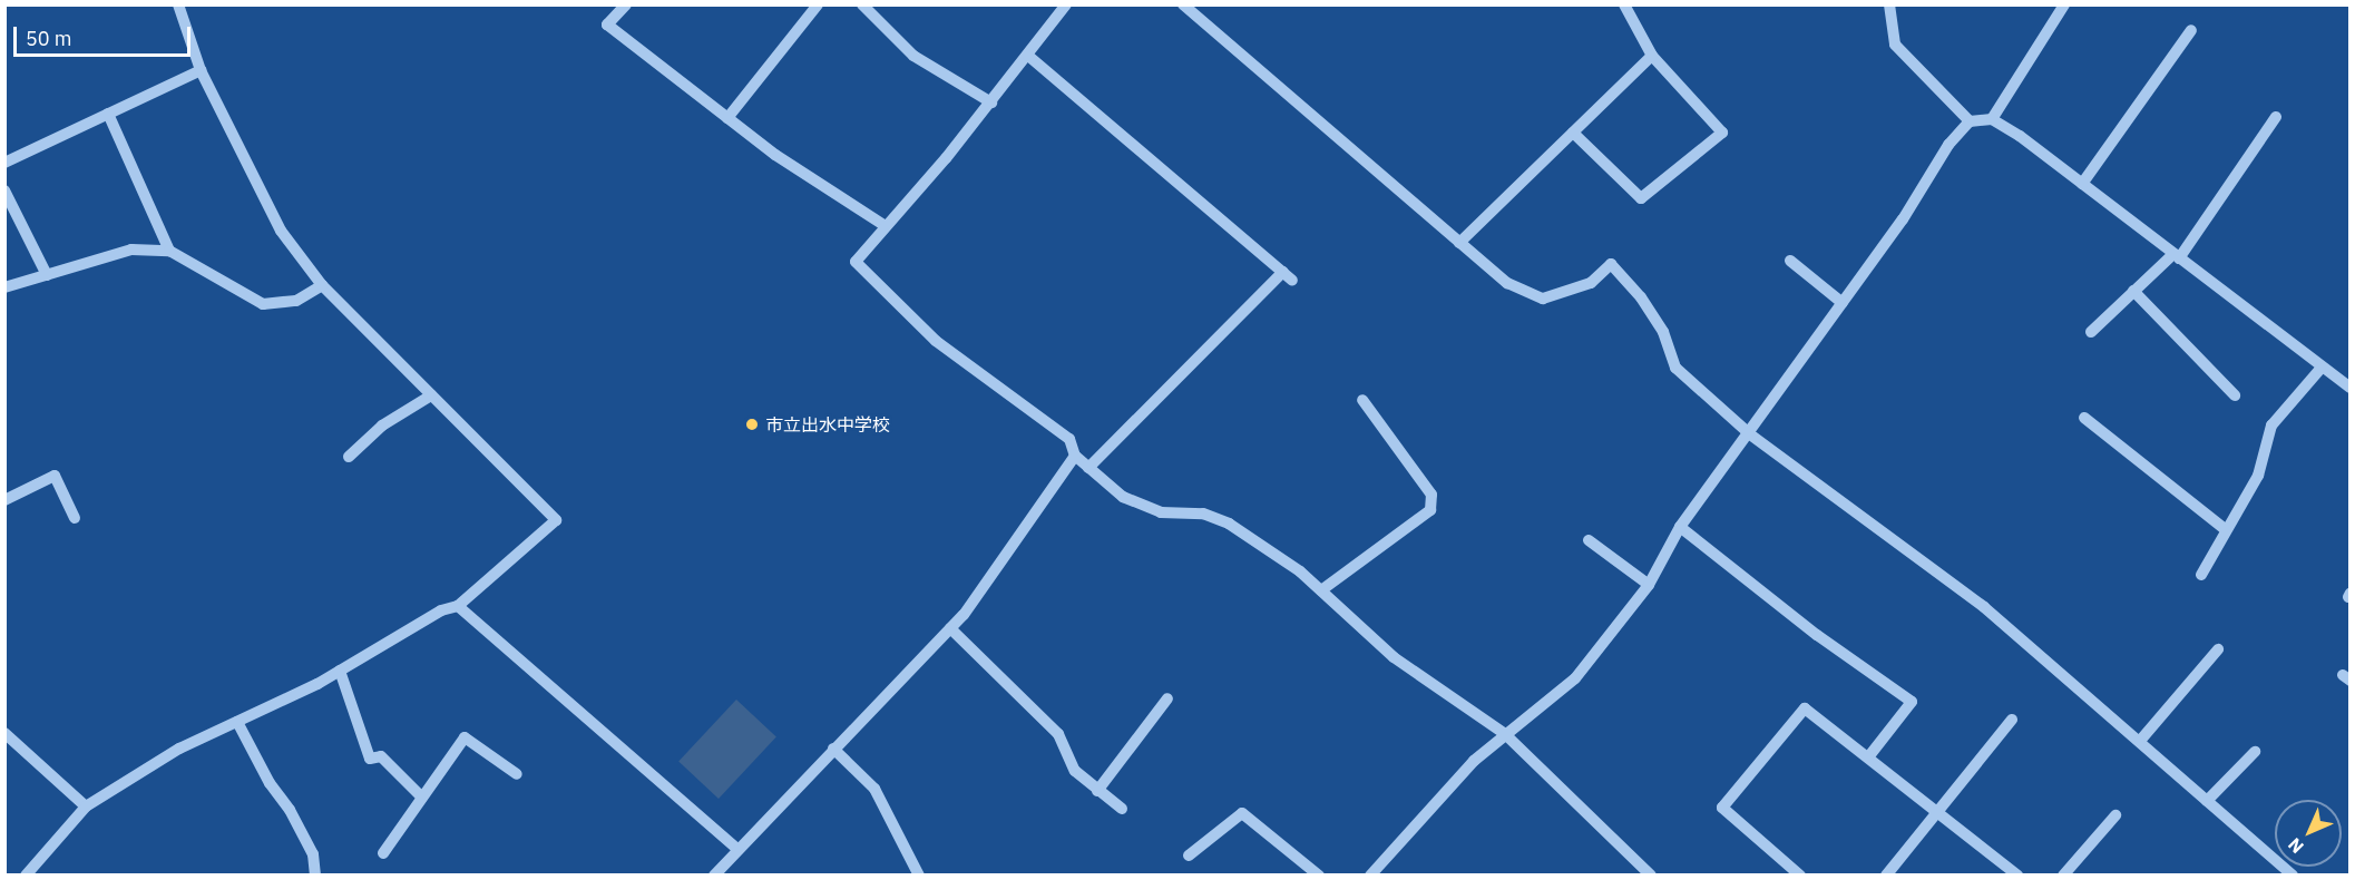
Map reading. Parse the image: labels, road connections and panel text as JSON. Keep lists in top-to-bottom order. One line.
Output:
{"places":["市立出水中学校"],"scale_bar":"50 m","north":"bottom left"}
